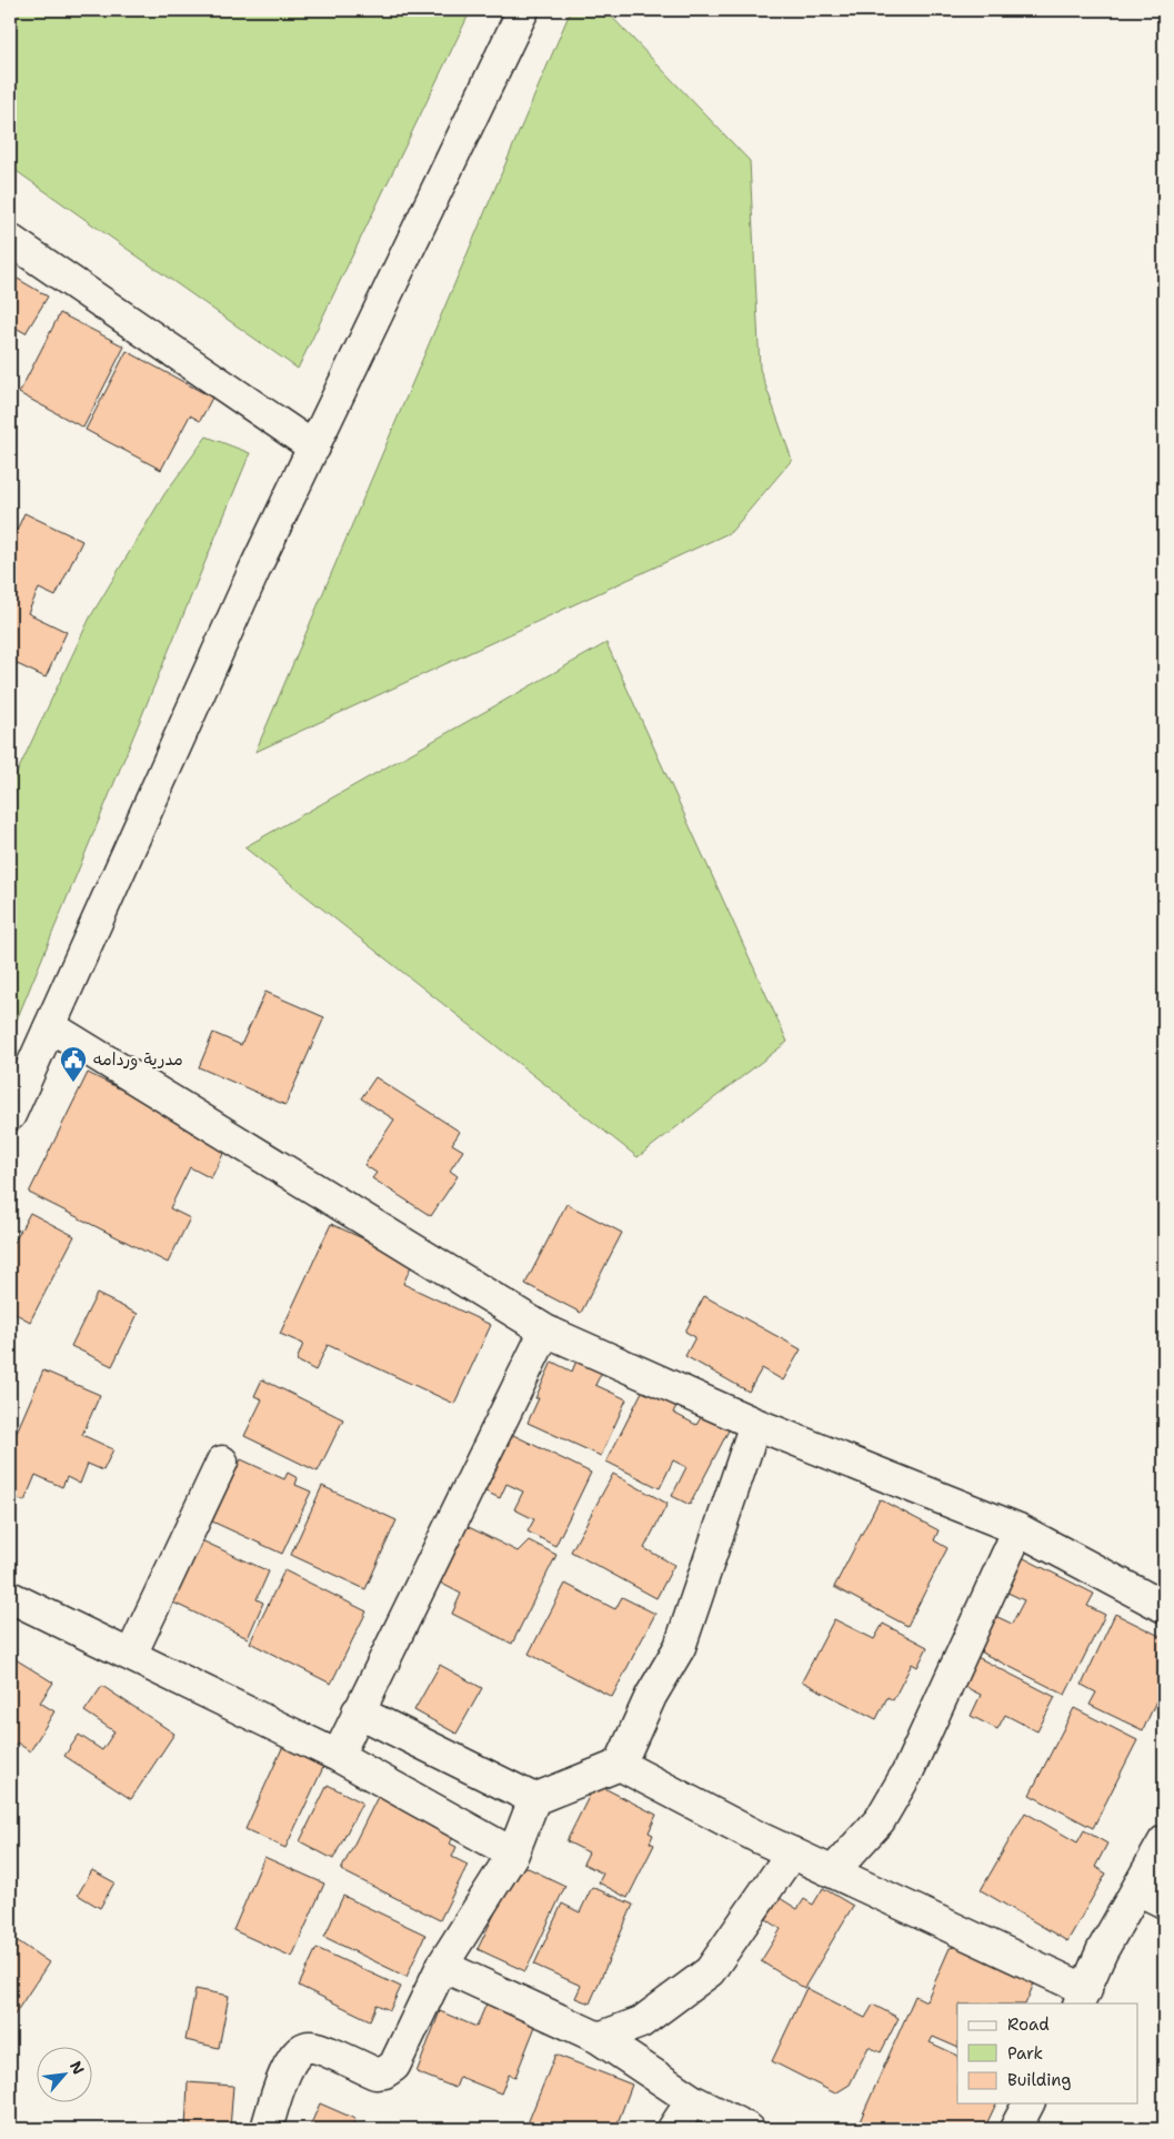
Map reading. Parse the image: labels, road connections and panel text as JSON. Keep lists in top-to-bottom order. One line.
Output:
{"places":{"public building":["مدرية وردامه"]},"legend":["Road","Park","Building"],"north":"top right"}
